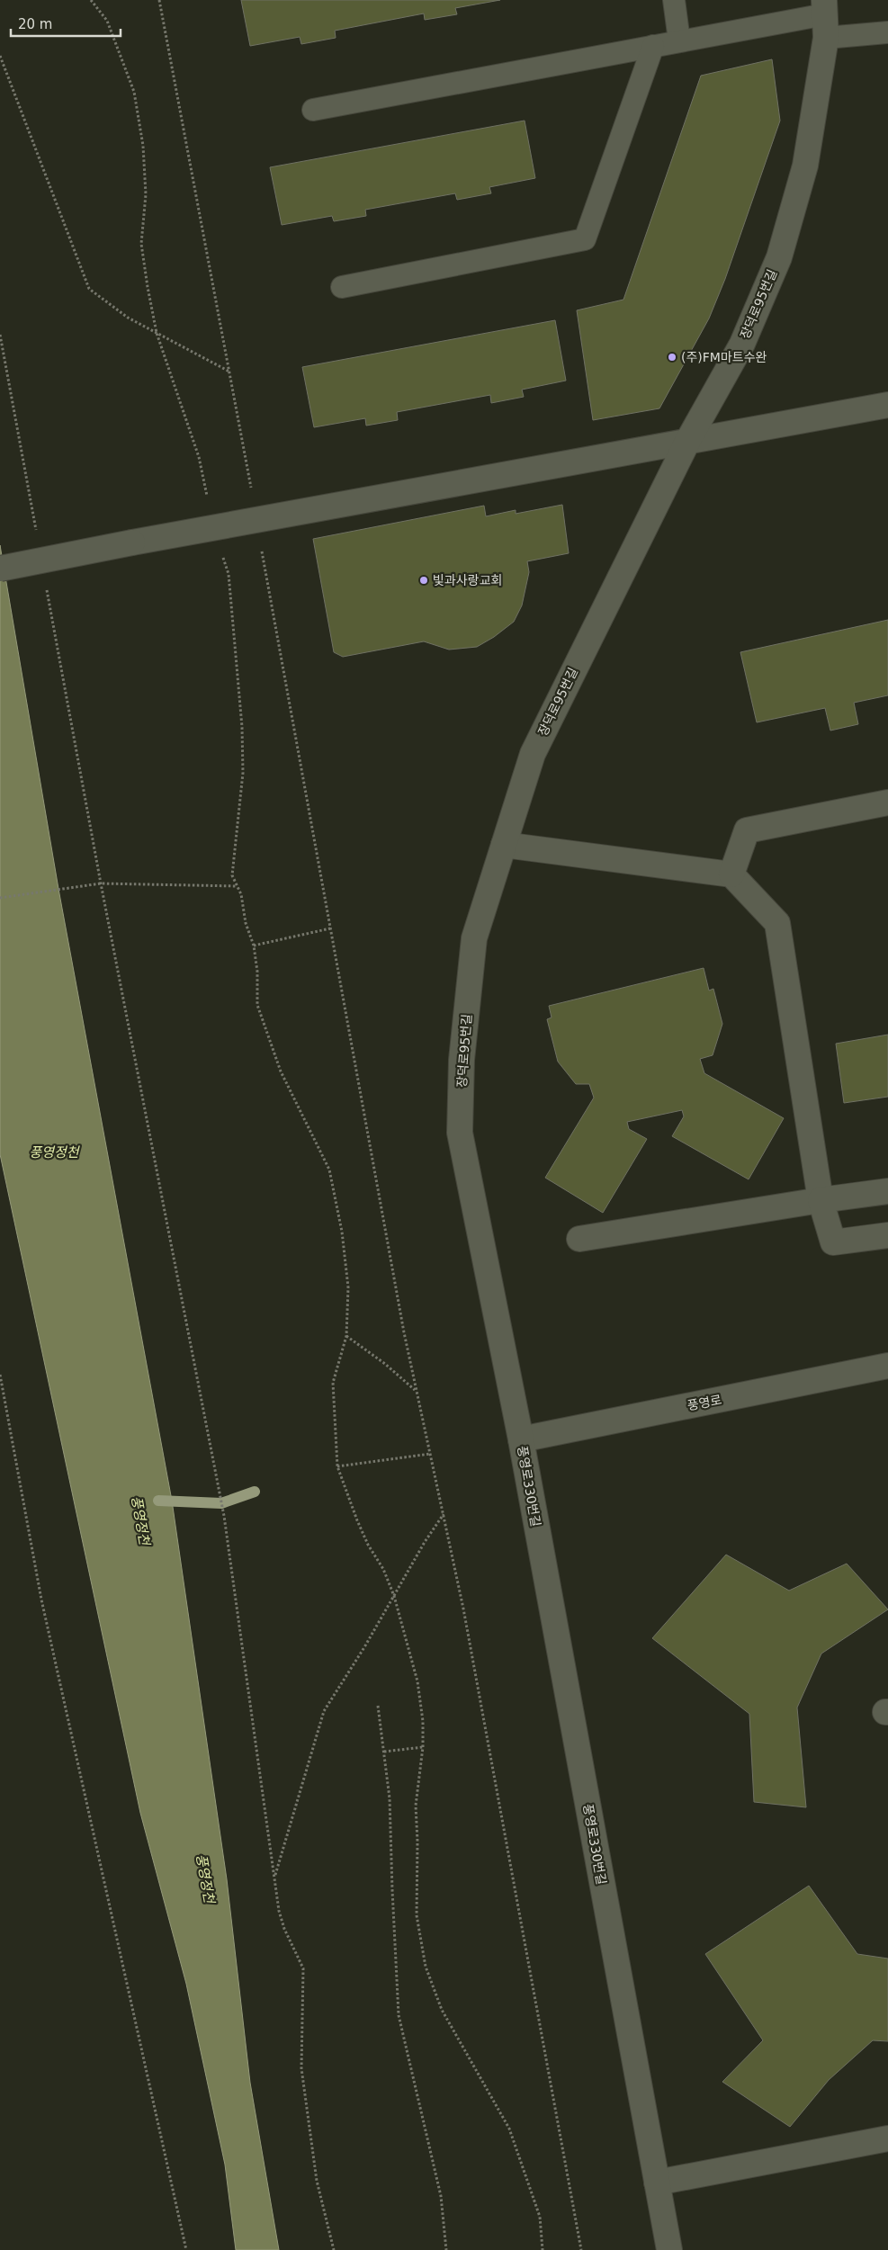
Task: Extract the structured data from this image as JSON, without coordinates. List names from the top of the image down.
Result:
{
  "streets": {
    "street": ["장덕로95번길", "풍영로", "풍영로330번길"]
  },
  "crossings": [
    ["장덕로95번길", "풍영로"],
    ["장덕로95번길", "풍영로330번길"],
    ["풍영로", "풍영로330번길"]
  ],
  "water": ["풍영정천"],
  "places": ["(주)FM마트수완", "빛과사랑교회"],
  "scale_bar": "20 m"
}
